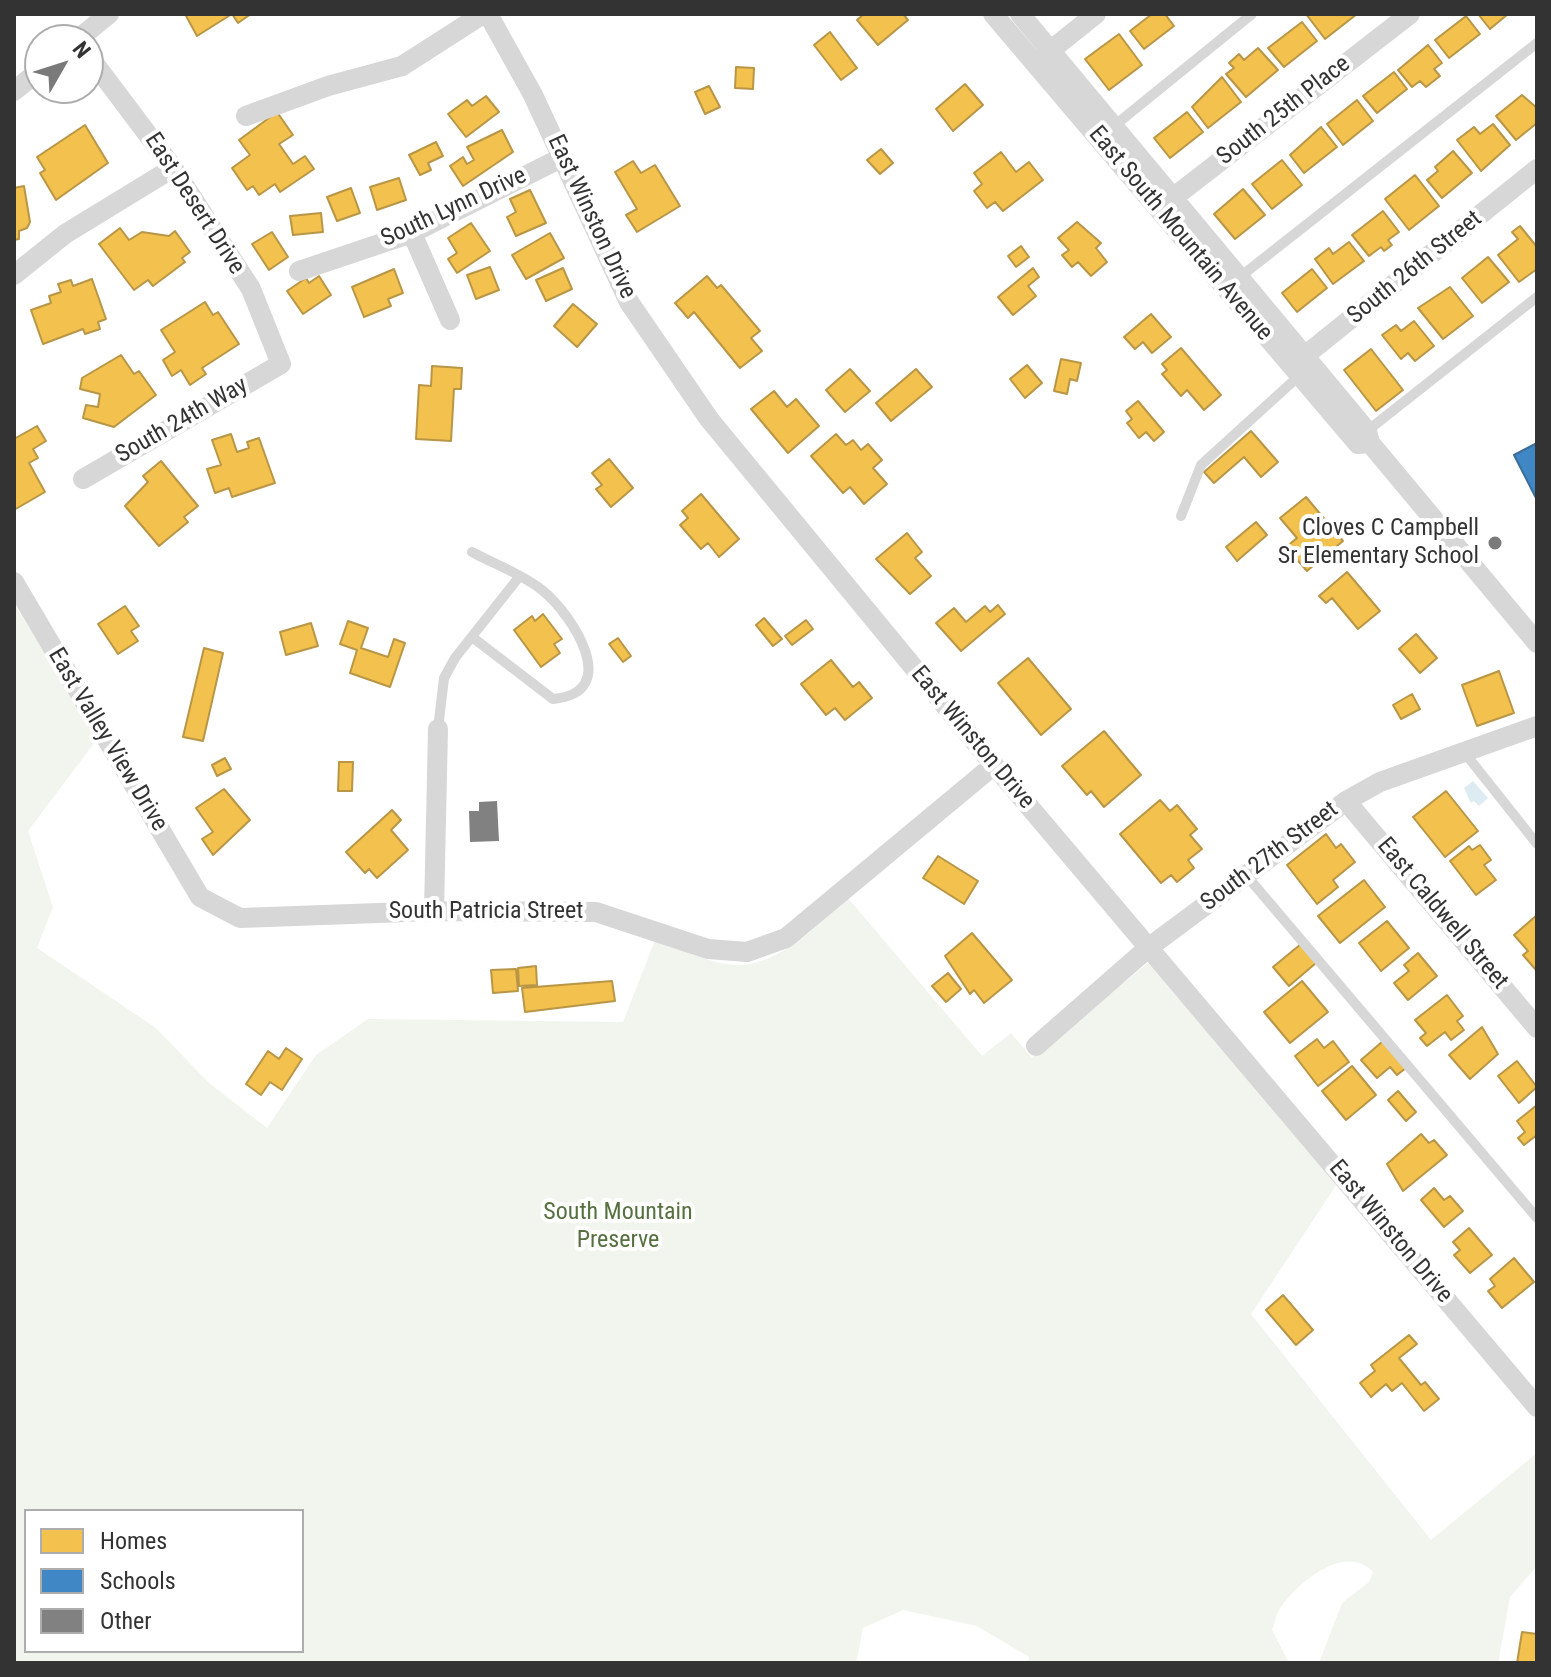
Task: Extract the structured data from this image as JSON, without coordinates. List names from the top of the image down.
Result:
{
  "streets": {
    "street": [
      "South 25th Place",
      "East Desert Drive",
      "South Lynn Drive",
      "East Winston Drive",
      "East South Mountain Avenue",
      "South 26th Street",
      "South 24th Way",
      "East Valley View Drive",
      "South 27th Street",
      "South Patricia Street",
      "East Caldwell Street"
    ]
  },
  "crossings": [
    ["South 25th Place", "East South Mountain Avenue"],
    ["East Desert Drive", "South 24th Way"],
    ["South Lynn Drive", "East Winston Drive"],
    ["East Winston Drive", "South 27th Street"],
    ["East Winston Drive", "South Patricia Street"],
    ["East South Mountain Avenue", "South 26th Street"],
    ["East Valley View Drive", "South Patricia Street"],
    ["South 27th Street", "East Caldwell Street"]
  ],
  "parks": ["South Mountain Preserve"],
  "places": ["Cloves C Campbell Sr Elementary School"],
  "legend": ["Homes", "Schools", "Other"],
  "north": "top right"
}
